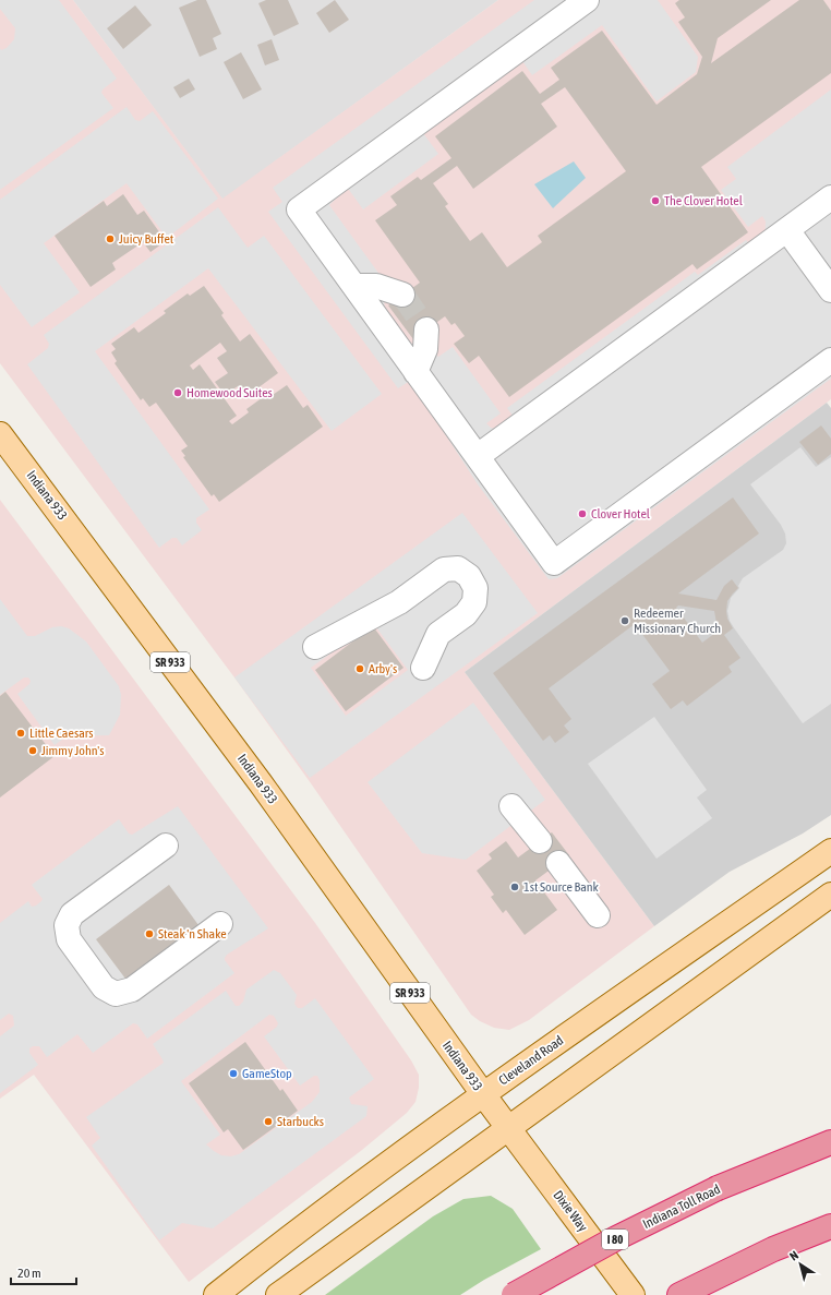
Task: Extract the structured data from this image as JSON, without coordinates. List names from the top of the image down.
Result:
{
  "streets": {
    "highway": ["Indiana Toll Road", "I 80"],
    "main road": [
      "Indiana 933",
      "SR 933",
      "Cleveland Road",
      "Dixie Way"
    ]
  },
  "crossings": [
    ["Indiana 933", "Cleveland Road"],
    ["Indiana 933", "Dixie Way"]
  ],
  "places": [
    "The Clover Hotel",
    "Juicy Buffet",
    "Homewood Suites",
    "Clover Hotel",
    "Redeemer Missionary Church",
    "Arby's",
    "Little Caesars",
    "Jimmy John's",
    "1st Source Bank",
    "Steak 'n Shake",
    "GameStop",
    "Starbucks"
  ],
  "scale_bar": "20 m",
  "north": "top left"
}
